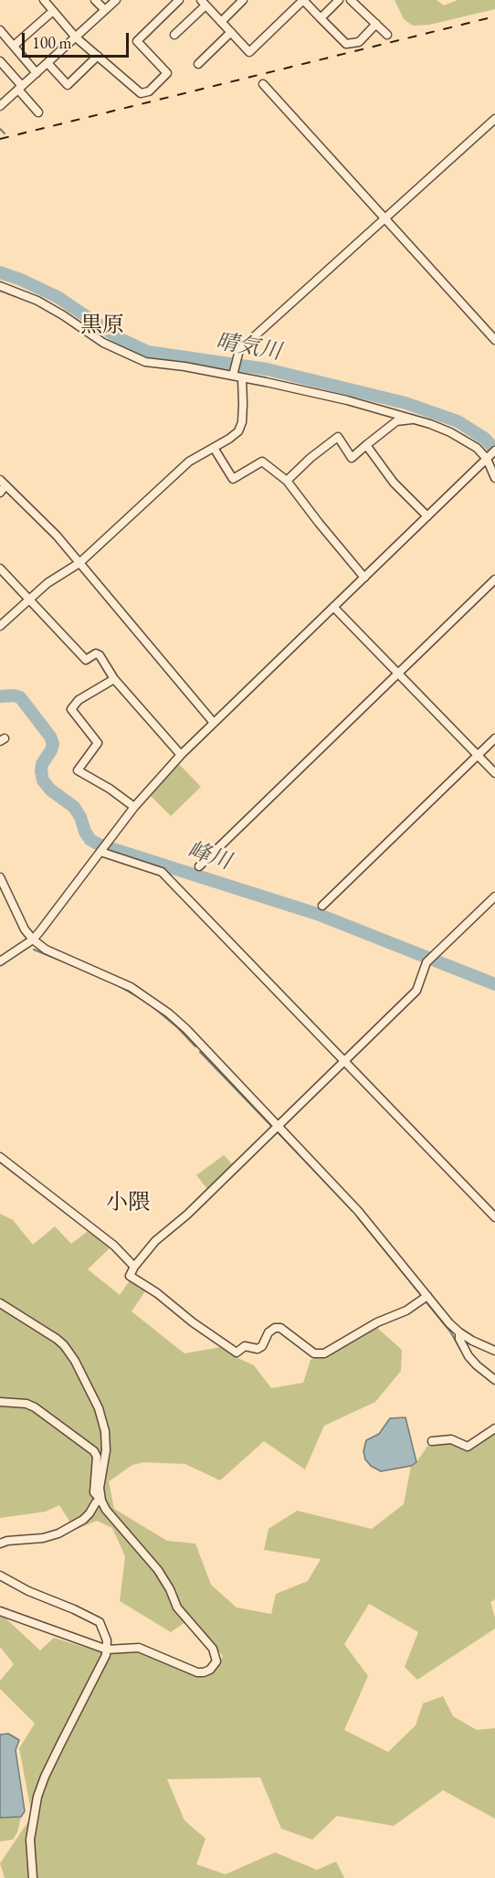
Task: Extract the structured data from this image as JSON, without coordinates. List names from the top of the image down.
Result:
{
  "districts": ["黒原", "小隈"],
  "water": ["晴気川", "峰川"],
  "scale_bar": "100 m"
}
